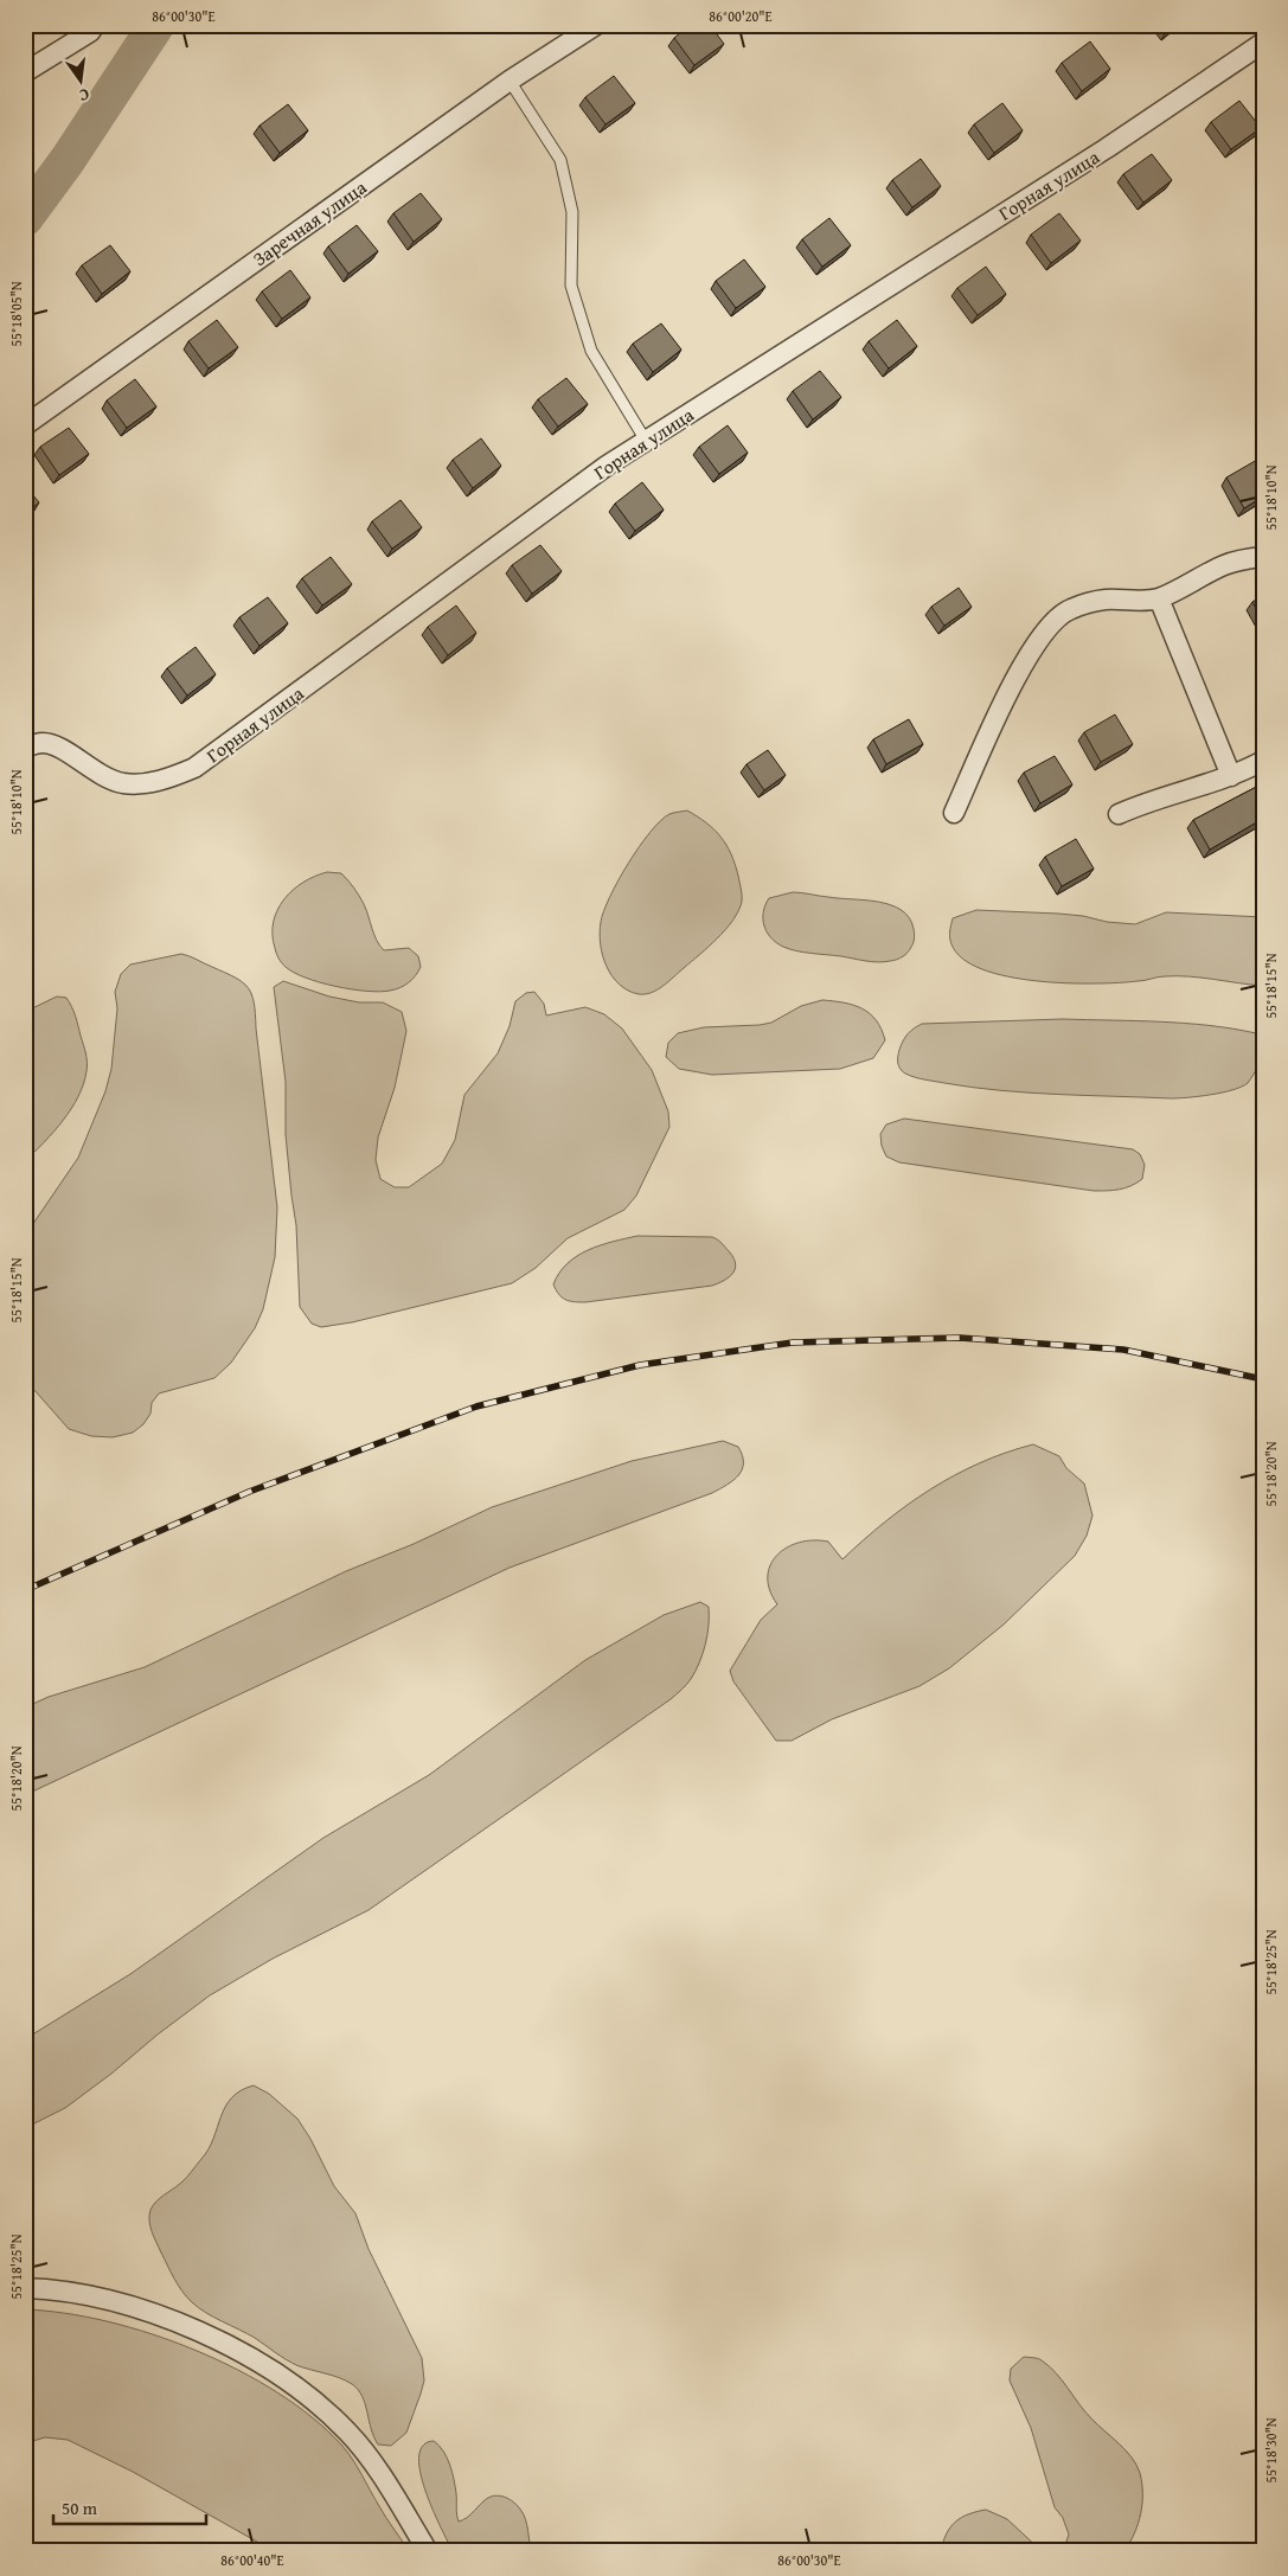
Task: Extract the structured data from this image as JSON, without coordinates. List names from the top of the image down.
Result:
{
  "streets": {
    "street": ["Горная улица", "Заречная улица"]
  },
  "scale_bar": "50 m",
  "north": "bottom",
  "coordinates": [
    "86°00'30\"E",
    "86°00'20\"E",
    "55°18'05\"N",
    "55°18'10\"N",
    "55°18'15\"N",
    "55°18'20\"N",
    "55°18'25\"N",
    "55°18'30\"N",
    "86°00'40\"E"
  ]
}
